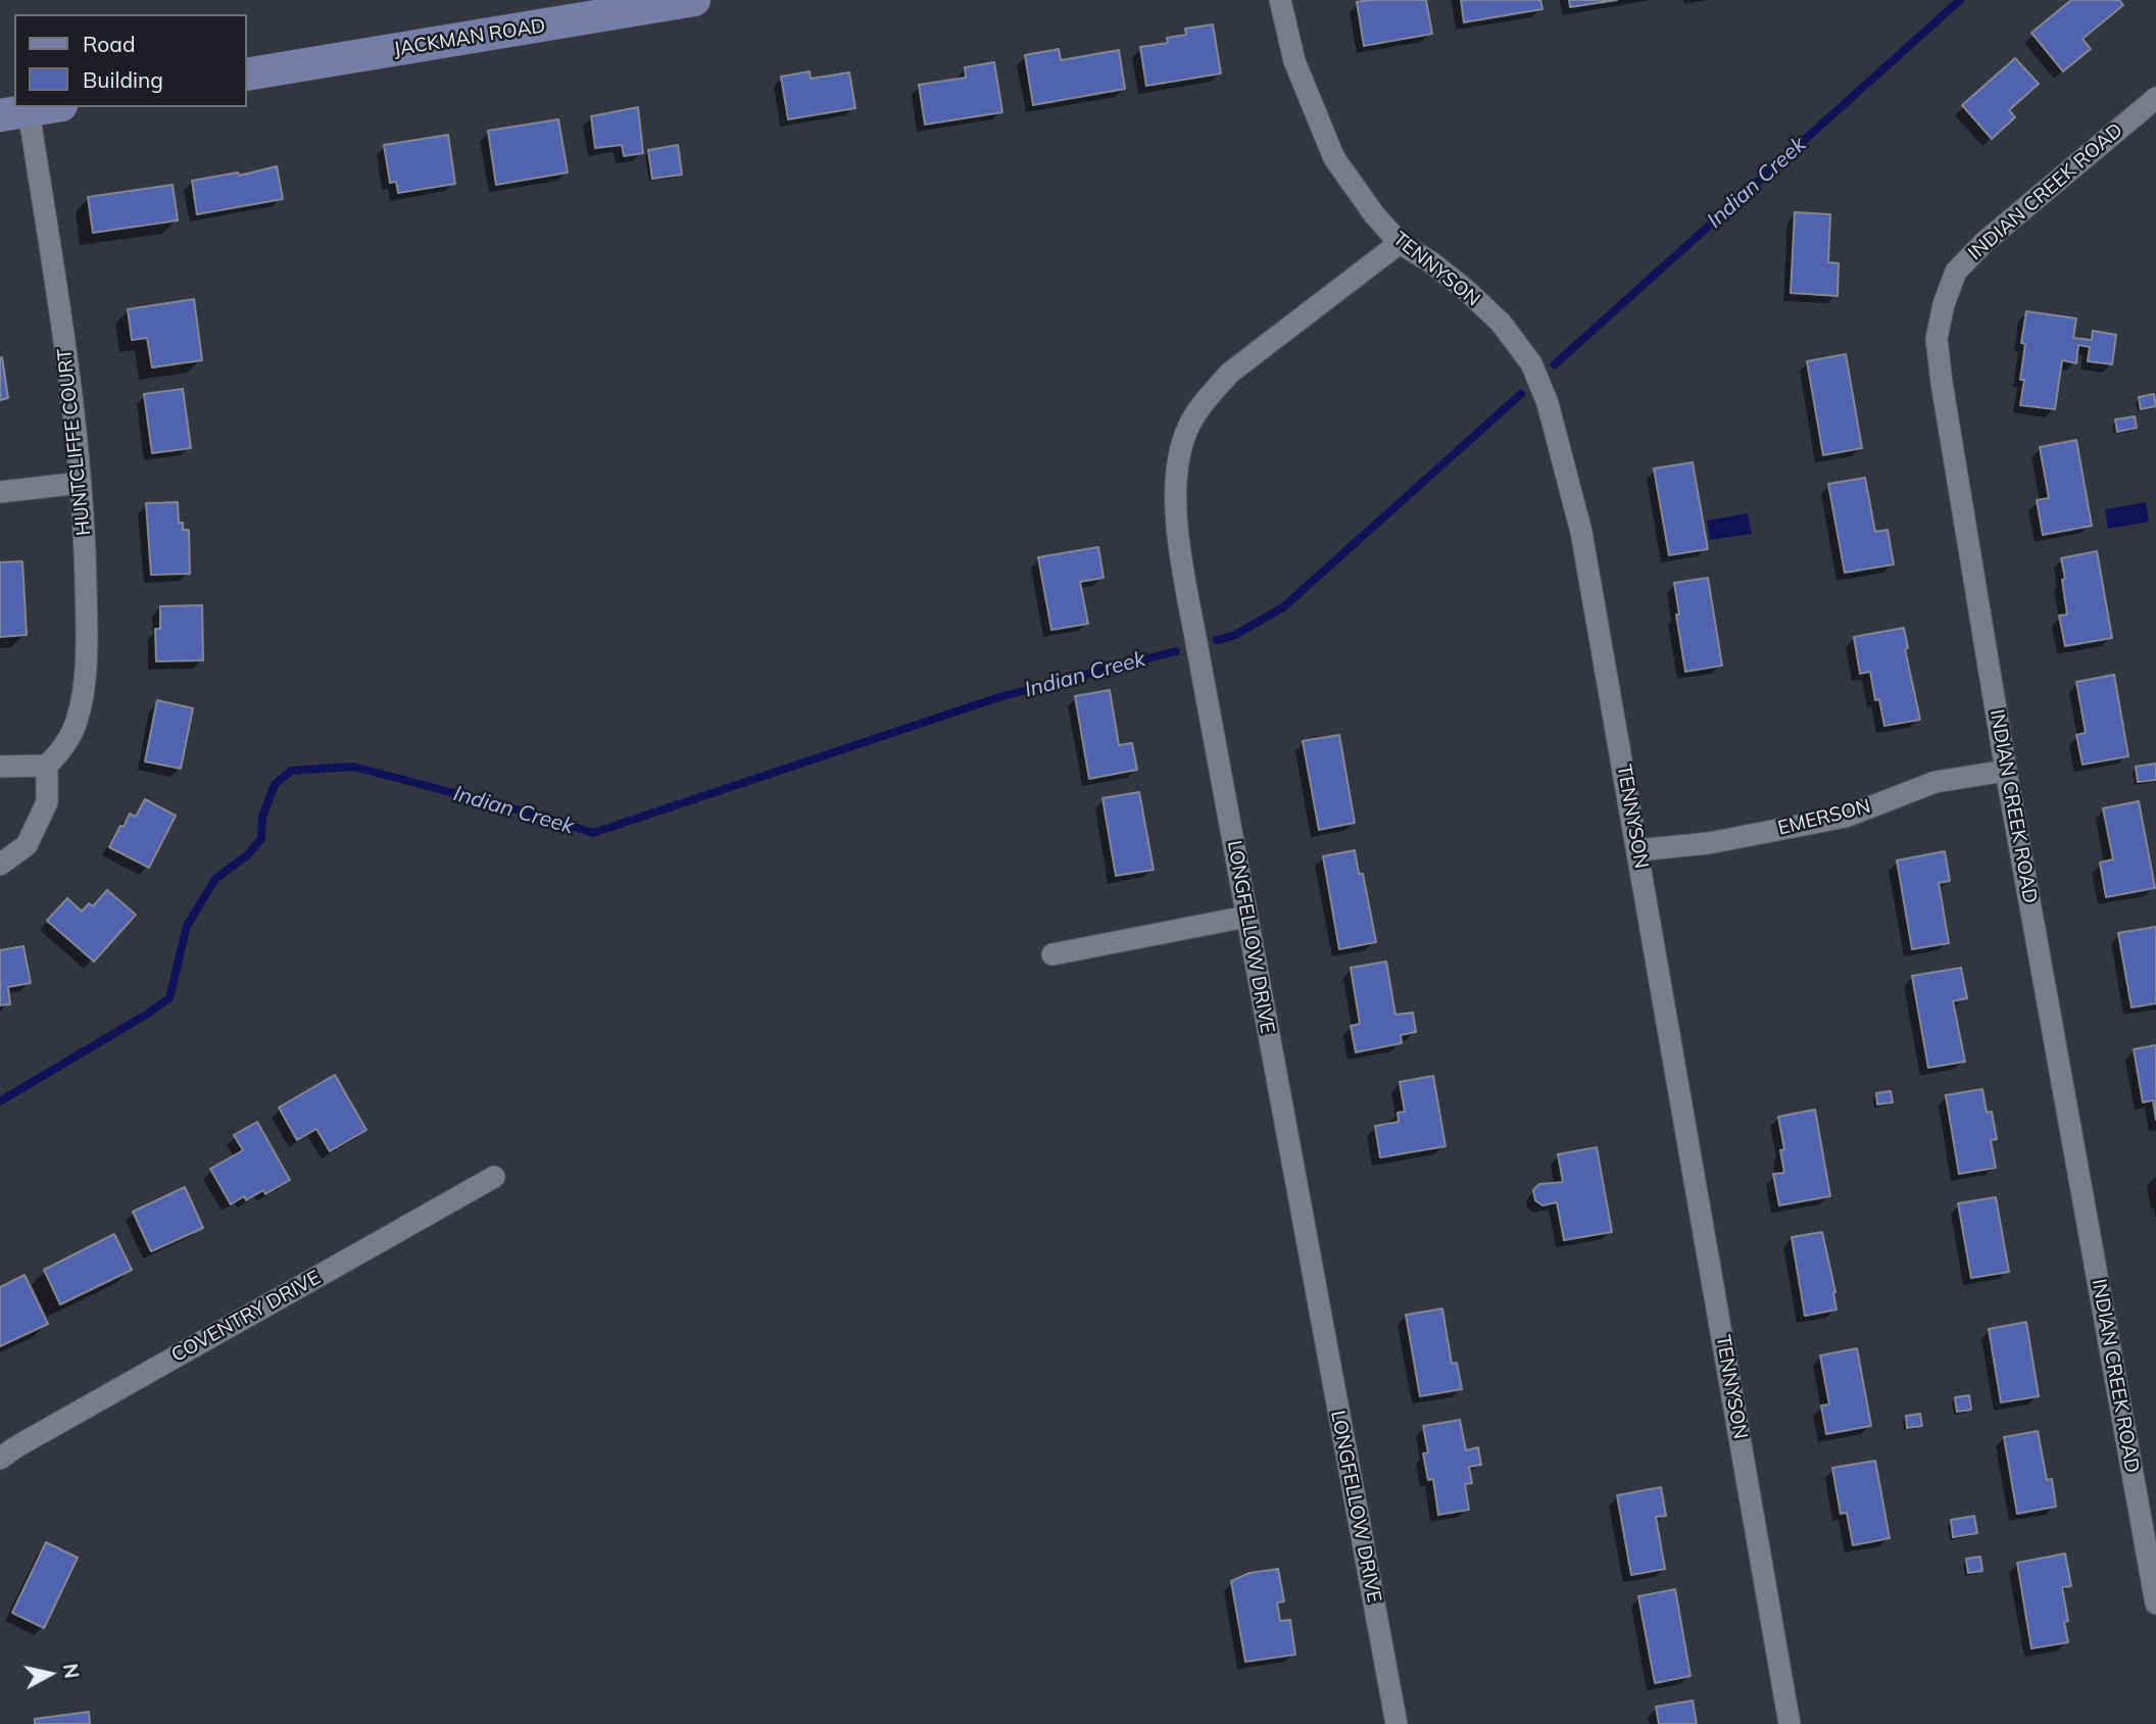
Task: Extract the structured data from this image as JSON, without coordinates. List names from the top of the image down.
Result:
{
  "streets": {
    "street": [
      "JACKMAN ROAD",
      "INDIAN CREEK ROAD",
      "TENNYSON",
      "HUNTCLIFFE COURT",
      "EMERSON",
      "LONGFELLOW DRIVE",
      "COVENTRY DRIVE"
    ]
  },
  "crossings": [
    ["INDIAN CREEK ROAD", "EMERSON"],
    ["TENNYSON", "EMERSON"],
    ["TENNYSON", "LONGFELLOW DRIVE"]
  ],
  "water": ["Indian Creek"],
  "legend": ["Road", "Building"],
  "north": "right"
}
